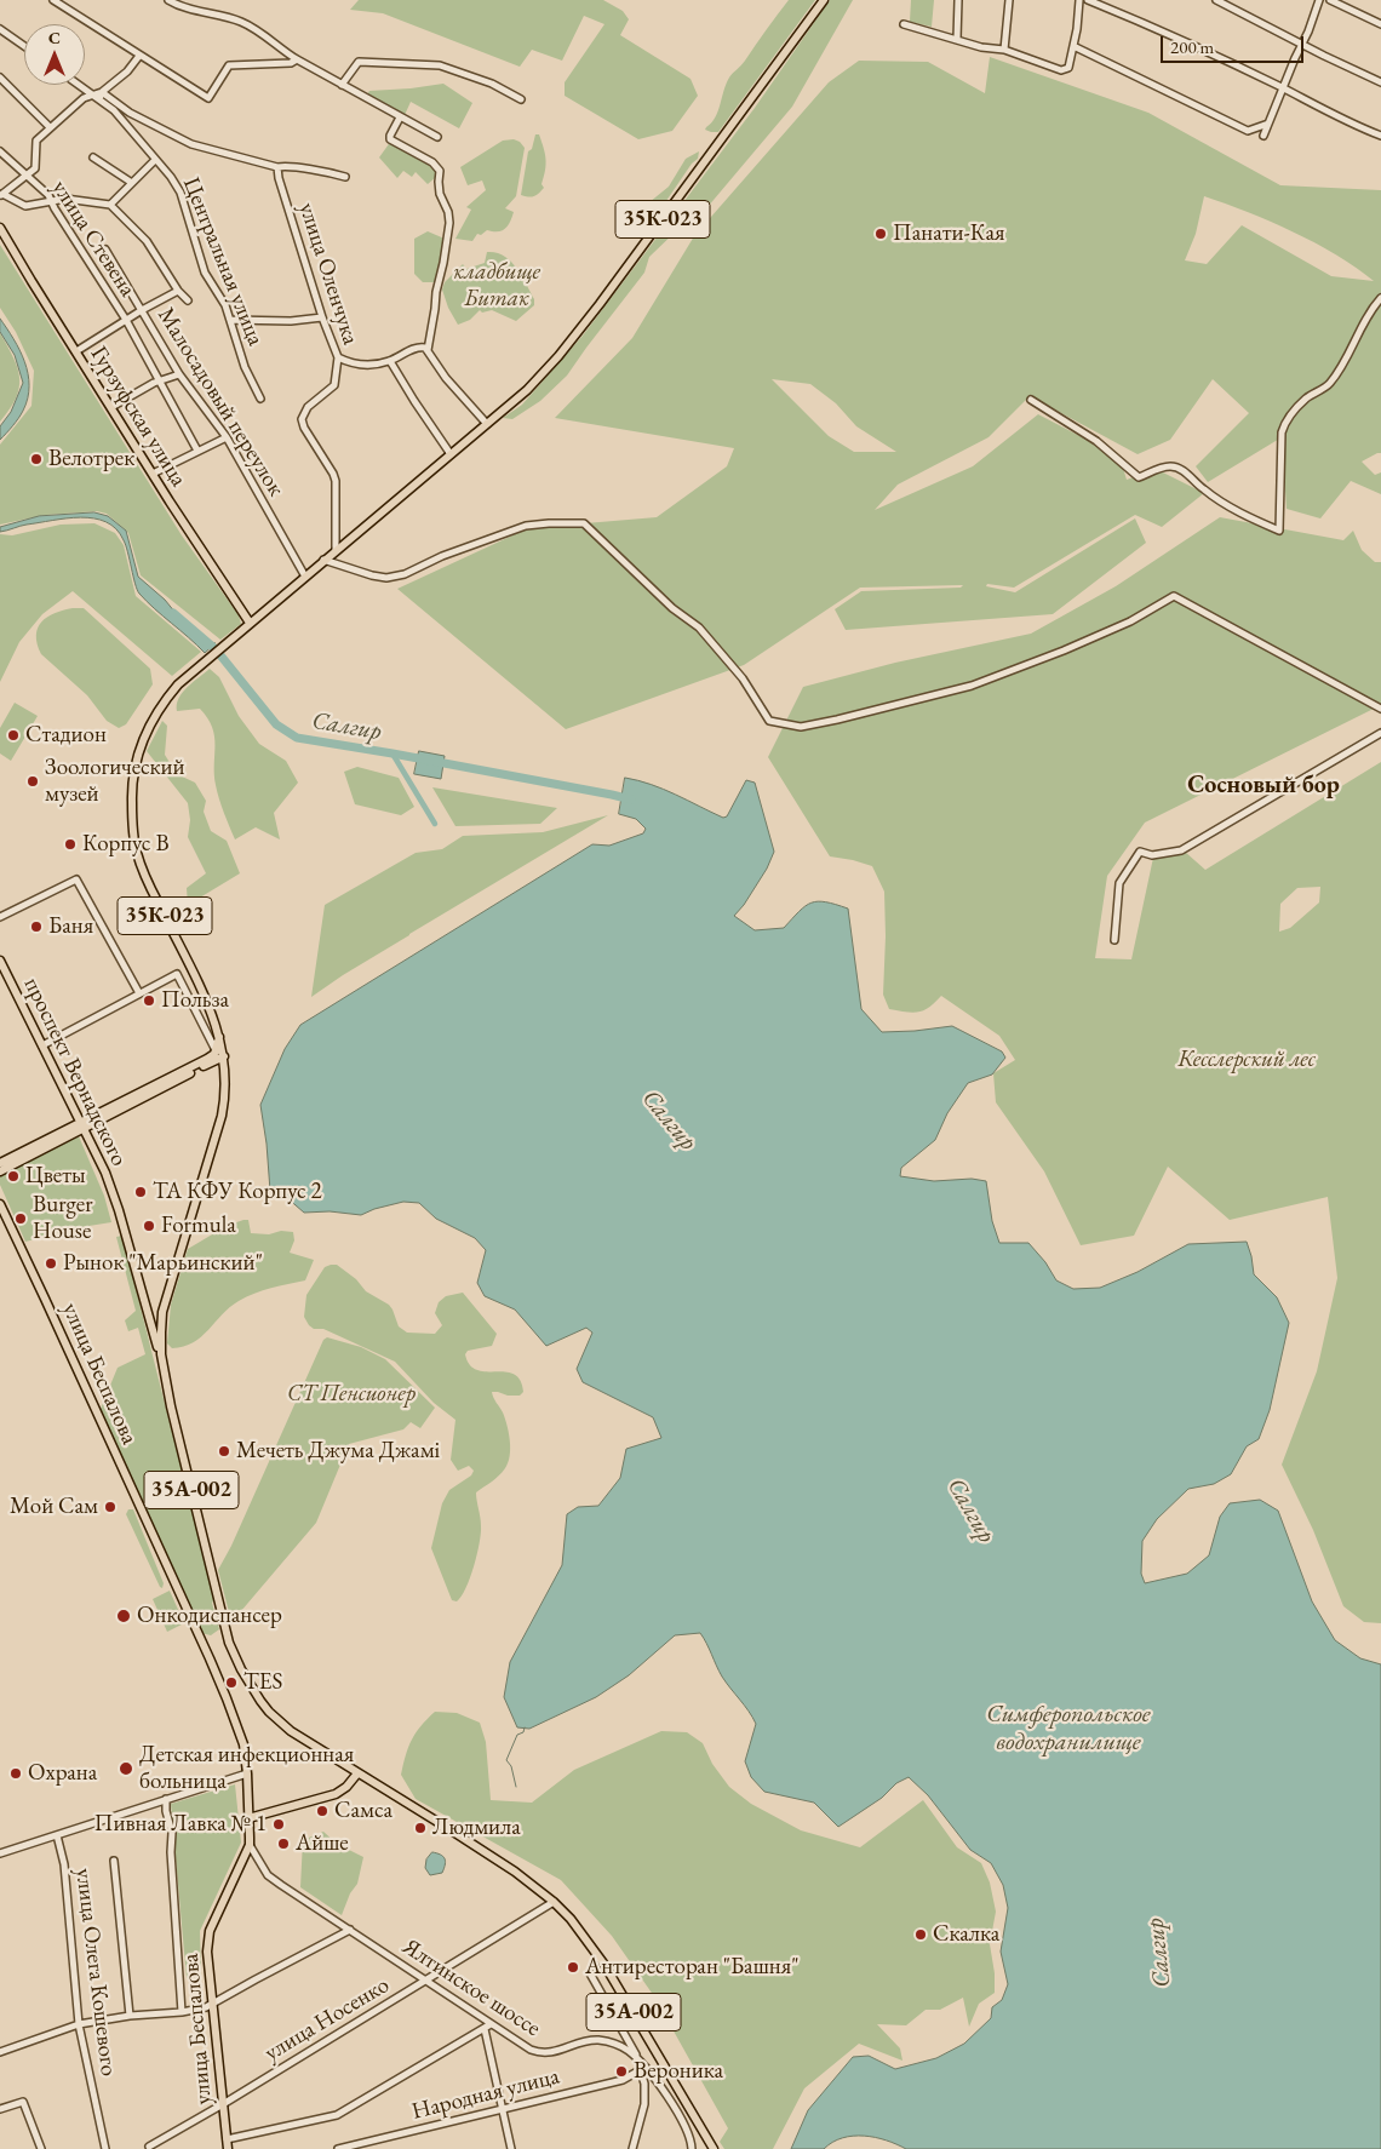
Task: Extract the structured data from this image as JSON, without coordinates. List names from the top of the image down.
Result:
{
  "streets": {
    "main road": [
      "35К-023",
      "Гурзуфская улица",
      "проспект Вернадского",
      "улица Беспалова",
      "35А-002"
    ],
    "street": [
      "улица Стевена",
      "Центральная улица",
      "улица Оленчука",
      "Малосадовый переулок",
      "улица Олега Кошевого",
      "Ялтинское шоссе",
      "улица Носенко",
      "Народная улица"
    ]
  },
  "crossings": [
    ["35К-023", "улица Оленчука"],
    ["35К-023", "Малосадовый переулок"],
    ["35К-023", "Гурзуфская улица"],
    ["35К-023", "проспект Вернадского"],
    ["35К-023", "35А-002"],
    ["проспект Вернадского", "35А-002"],
    ["улица Беспалова", "Ялтинское шоссе"],
    ["улица Беспалова", "улица Носенко"],
    ["35А-002", "улица Носенко"],
    ["Ялтинское шоссе", "улица Носенко"]
  ],
  "districts": ["Сосновый бор"],
  "water": ["Салгир", "Симферопольское водохранилище"],
  "parks": ["кладбище Битак", "Кесслерский лес", "СТ Пенсионер"],
  "places": [
    "Панати-Кая",
    "Велотрек",
    "Стадион",
    "Зоологический музей",
    "Корпус В",
    "Баня",
    "Польза",
    "Цветы",
    "ТА КФУ Корпус 2",
    "Burger House",
    "Formula",
    "Рынок \"Марьинский\"",
    "Мечеть Джума Джамі",
    "Мой Сам",
    "Онкодиспансер",
    "TES",
    "Детская инфекционная больница",
    "Охрана",
    "Самса",
    "Пивная Лавка № 1",
    "Людмила",
    "Айше",
    "Скалка",
    "Антиресторан \"Башня\"",
    "Вероника"
  ],
  "scale_bar": "200 m",
  "north": "top"
}
